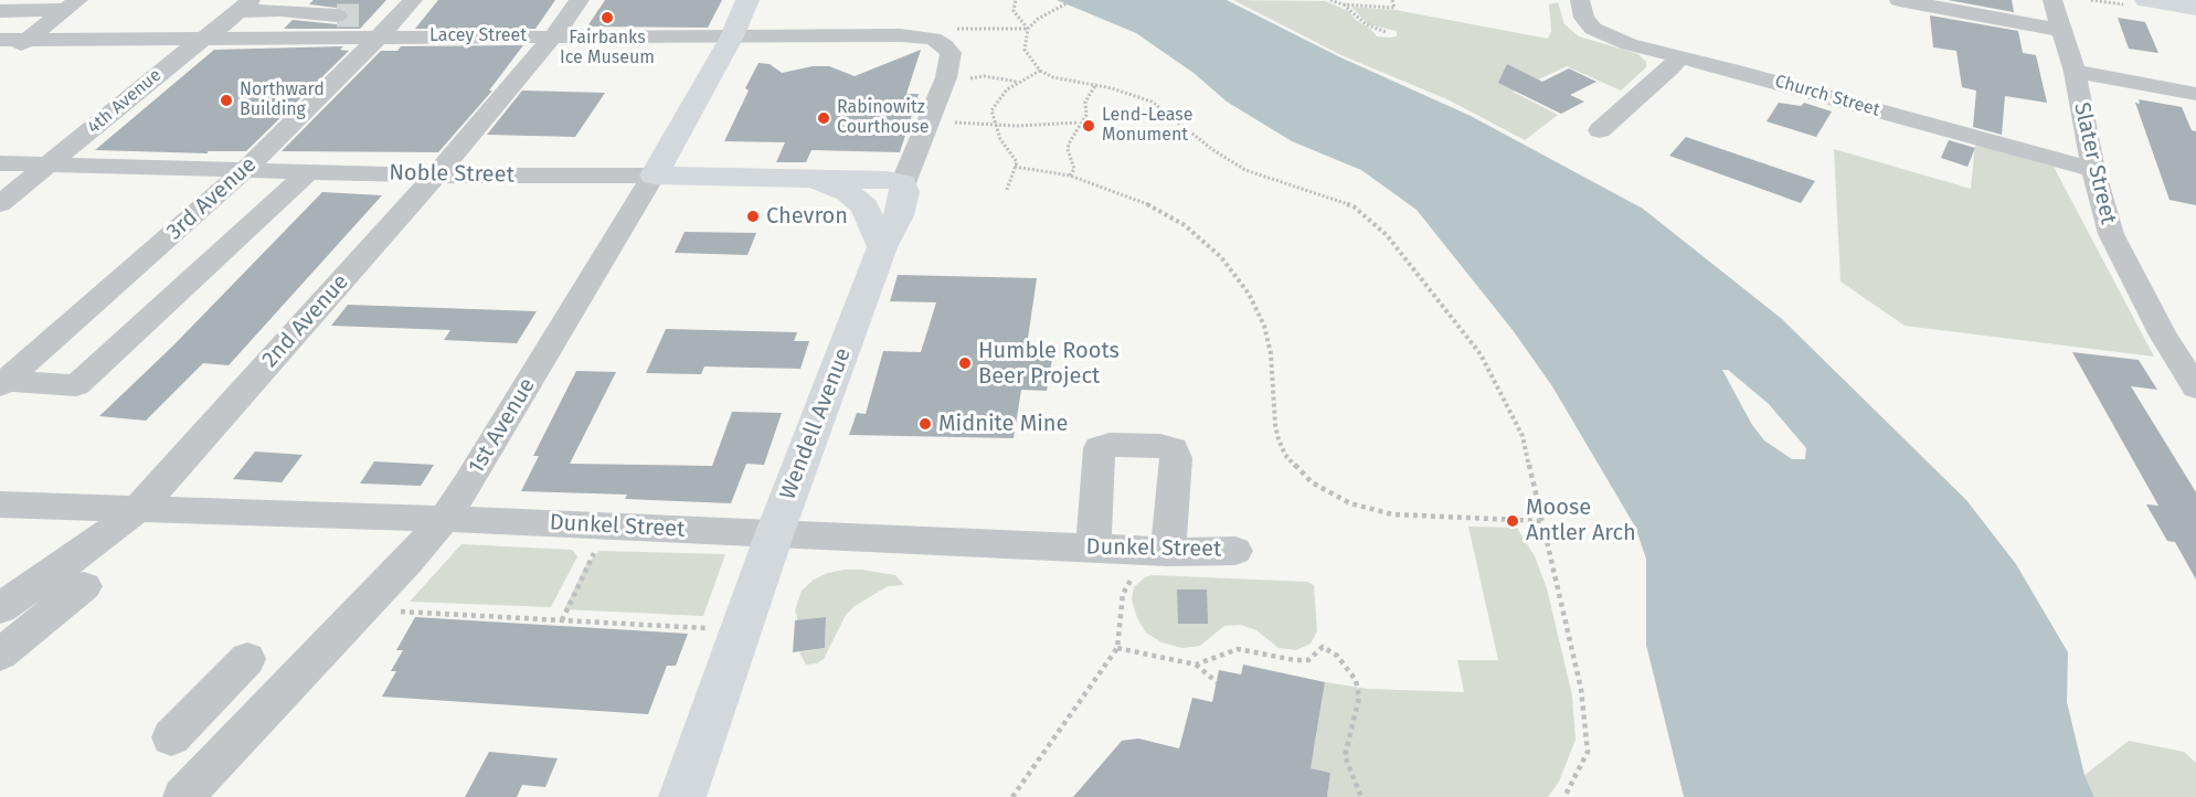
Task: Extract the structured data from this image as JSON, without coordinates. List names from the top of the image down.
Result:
{
  "streets": {
    "main road": ["Noble Street", "Wendell Avenue", "1st Avenue"],
    "street": [
      "Lacey Street",
      "Church Street",
      "4th Avenue",
      "Slater Street",
      "3rd Avenue",
      "2nd Avenue",
      "Dunkel Street"
    ]
  },
  "crossings": [
    ["Lacey Street", "4th Avenue"],
    ["Lacey Street", "3rd Avenue"],
    ["Lacey Street", "2nd Avenue"],
    ["Lacey Street", "Wendell Avenue"],
    ["Lacey Street", "1st Avenue"],
    ["Church Street", "Slater Street"],
    ["4th Avenue", "Noble Street"],
    ["Noble Street", "3rd Avenue"],
    ["Noble Street", "2nd Avenue"],
    ["Noble Street", "Wendell Avenue"],
    ["Noble Street", "1st Avenue"],
    ["2nd Avenue", "Dunkel Street"],
    ["Wendell Avenue", "Dunkel Street"],
    ["1st Avenue", "Dunkel Street"]
  ],
  "places": [
    "Fairbanks Ice Museum",
    "Northward Building",
    "Rabinowitz Courthouse",
    "Lend-Lease Monument",
    "Chevron",
    "Humble Roots Beer Project",
    "Midnite Mine",
    "Moose Antler Arch"
  ]
}
